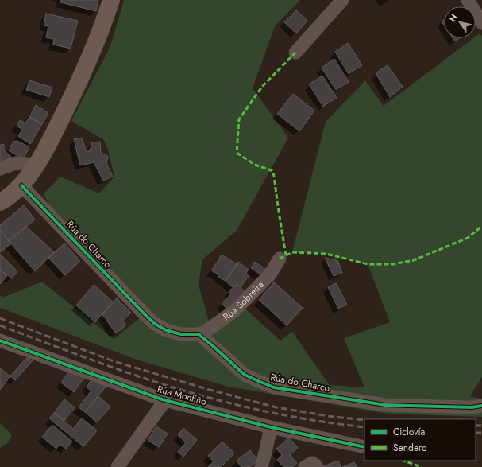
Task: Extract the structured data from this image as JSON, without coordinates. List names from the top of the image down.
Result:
{
  "streets": {
    "street": ["Rúa do Charco", "Rúa Sobreira", "Rúa Montiño"]
  },
  "crossings": [
    ["Rúa do Charco", "Rúa Sobreira"]
  ],
  "legend": ["Ciclovía", "Sendero"],
  "north": "top left"
}
